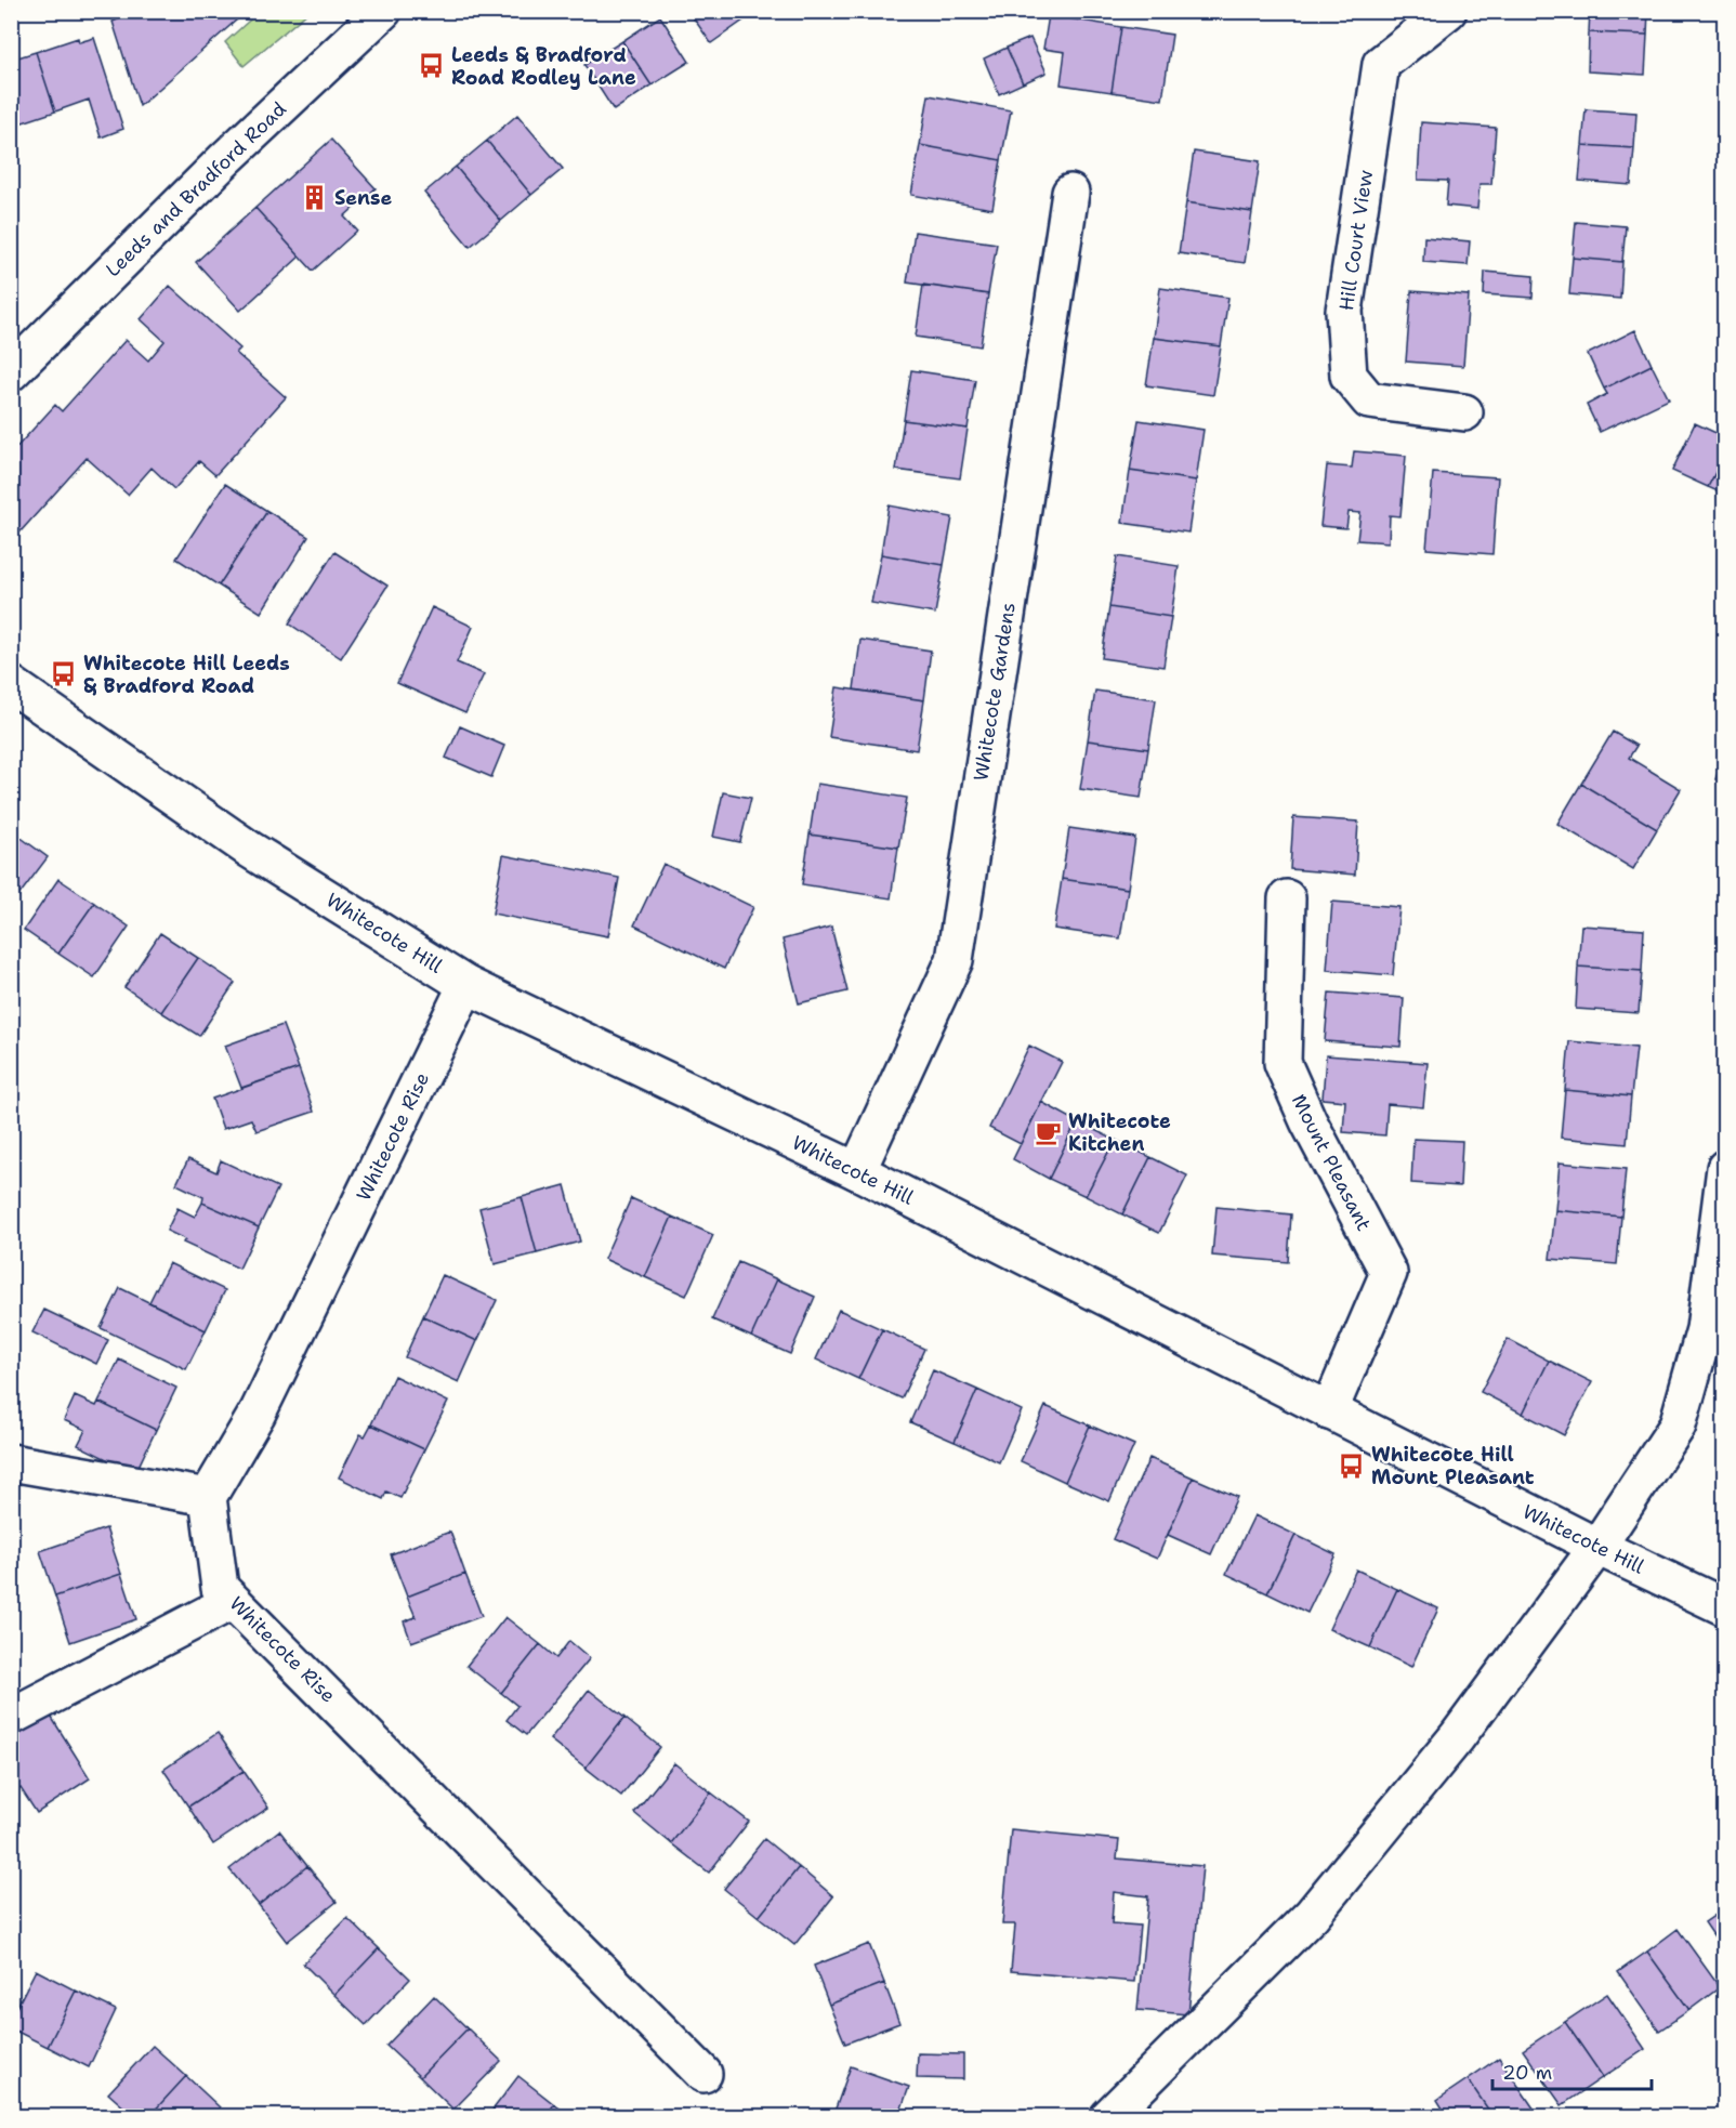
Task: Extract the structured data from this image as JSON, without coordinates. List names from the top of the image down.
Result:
{
  "streets": {
    "street": [
      "Leeds and Bradford Road",
      "Hill Court View",
      "Whitecote Gardens",
      "Whitecote Hill",
      "Whitecote Rise",
      "Mount Pleasant"
    ]
  },
  "crossings": [
    ["Whitecote Gardens", "Whitecote Hill"],
    ["Whitecote Hill", "Whitecote Rise"],
    ["Whitecote Hill", "Mount Pleasant"]
  ],
  "places": {
    "bus stop": ["Leeds & Bradford Road Rodley Lane", "Whitecote Hill Leeds & Bradford Road", "Whitecote Hill Mount Pleasant"],
    "building": ["Sense"],
    "cafe": ["Whitecote Kitchen"]
  },
  "scale_bar": "20 m"
}
